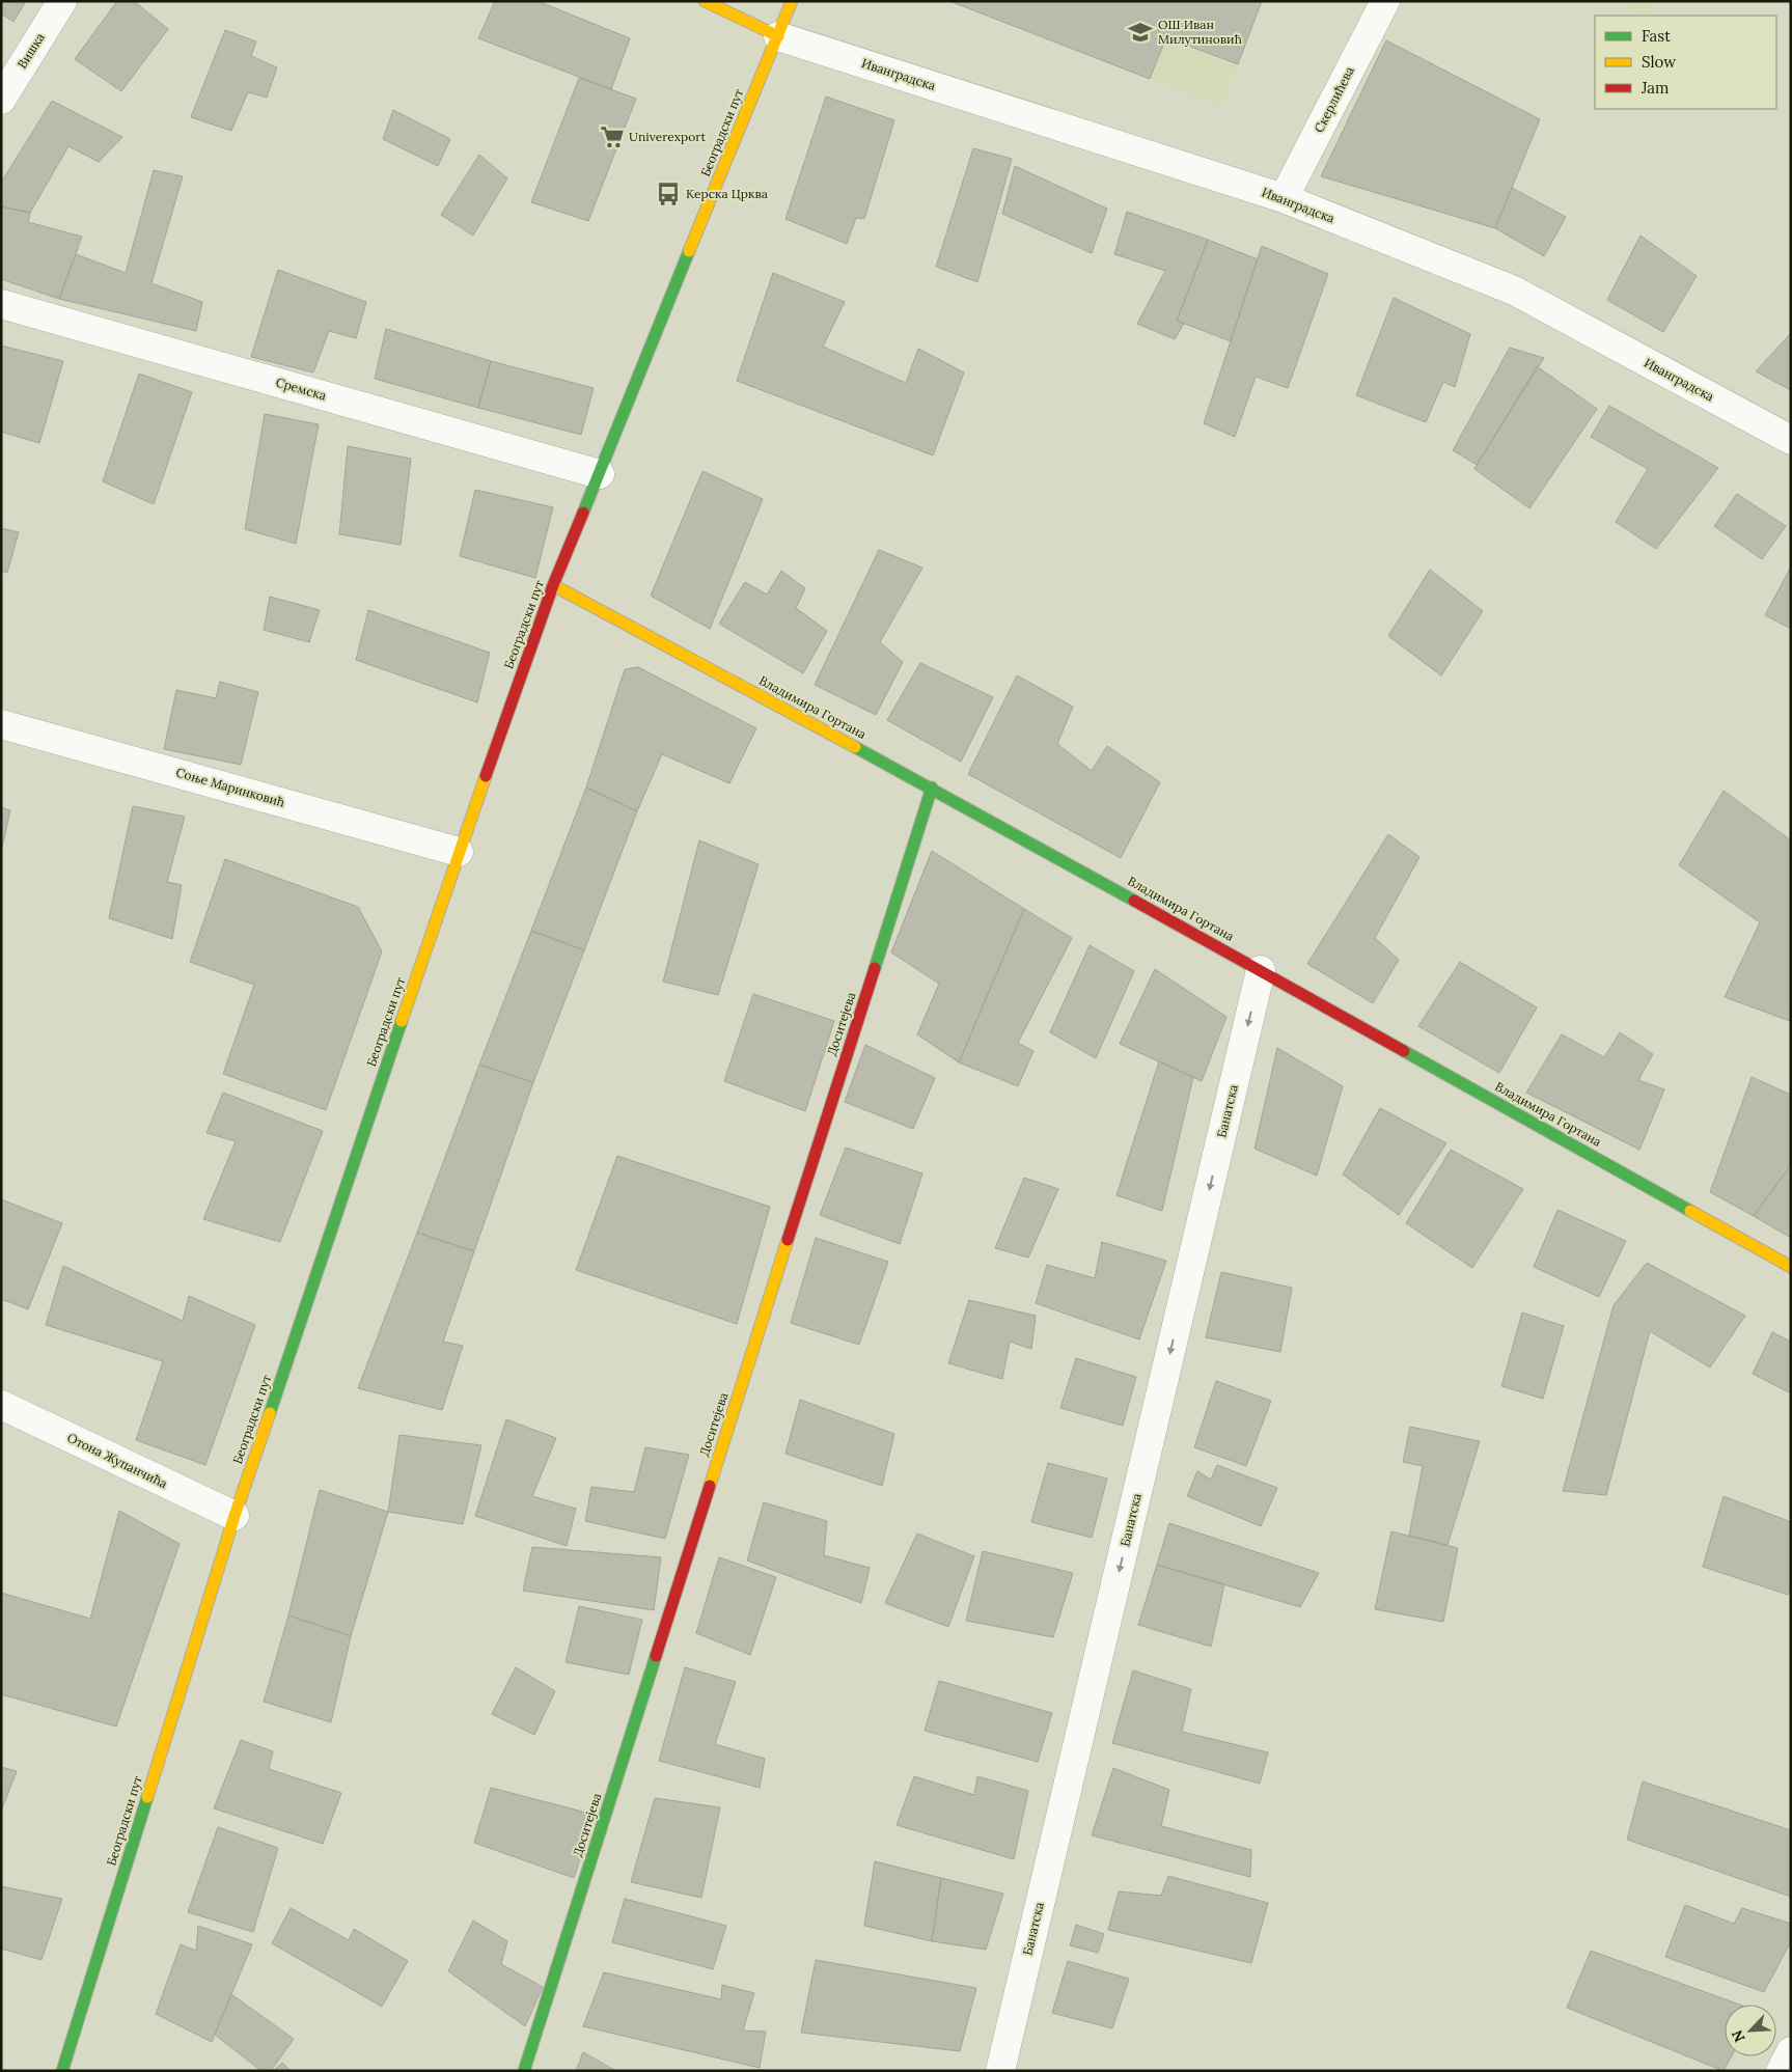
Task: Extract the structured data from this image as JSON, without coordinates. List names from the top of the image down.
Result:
{
  "streets": {
    "street": [
      "Вишка",
      "Иванградска",
      "Скерлићева",
      "Београдски пут",
      "Сремска",
      "Владимира Гортана",
      "Соње Маринковић",
      "Доситејева",
      "Банатска",
      "Отона Жупанчића"
    ]
  },
  "crossings": [
    ["Иванградска", "Скерлићева"],
    ["Иванградска", "Београдски пут"],
    ["Београдски пут", "Сремска"],
    ["Београдски пут", "Владимира Гортана"],
    ["Београдски пут", "Соње Маринковић"],
    ["Београдски пут", "Отона Жупанчића"],
    ["Владимира Гортана", "Доситејева"],
    ["Владимира Гортана", "Банатска"]
  ],
  "one_way": ["Банатска"],
  "places": {
    "school or university": ["ОШ Иван Милутиновић"],
    "supermarket": ["Univerexport"],
    "bus stop": ["Керска Црква"]
  },
  "legend": ["Fast", "Slow", "Jam"],
  "north": "bottom left"
}
